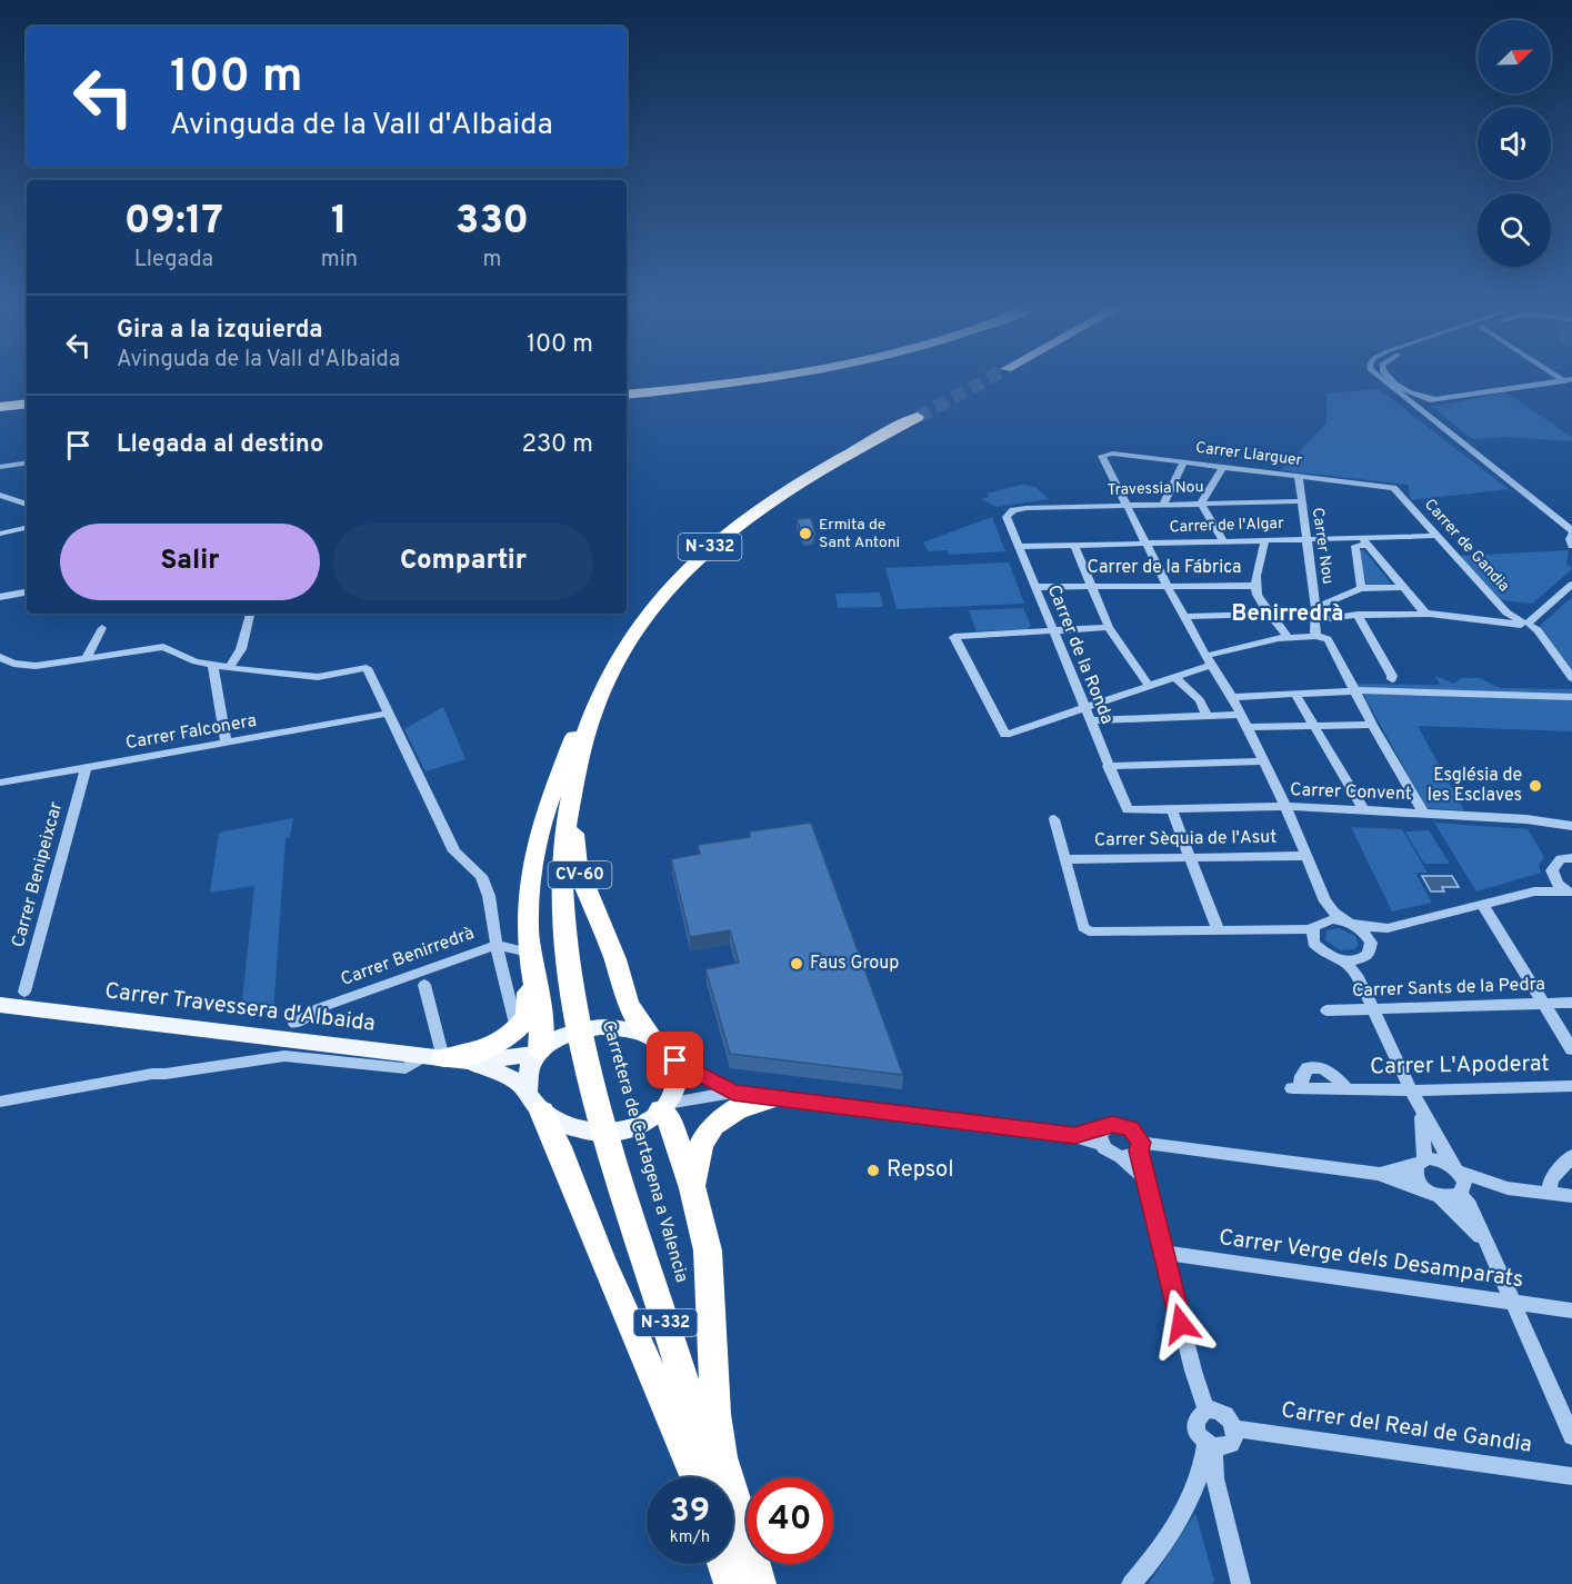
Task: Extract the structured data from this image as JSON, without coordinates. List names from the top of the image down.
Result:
{
  "streets": {
    "highway": ["N-332", "CV-60", "Carretera de Cartagena a Valencia"],
    "main road": ["Carrer Travessera d'Albaida"],
    "street": [
      "Carrer Llarguer",
      "Travessia Nou",
      "Carrer de l'Algar",
      "Carrer Nou",
      "Carrer de Gandia",
      "Carrer de la Fábrica",
      "Carrer de la Ronda",
      "Carrer Falconera",
      "Carrer Convent",
      "Carrer Sèquia de l'Asut",
      "Carrer Benipeixcar",
      "Carrer Benirredrà",
      "Carrer Sants de la Pedra",
      "Carrer L'Apoderat",
      "Carrer Verge dels Desamparats",
      "Carrer del Real de Gandia"
    ]
  },
  "crossings": [
    ["Carrer Llarguer", "Travessia Nou"],
    ["Carrer Llarguer", "Carrer Nou"],
    ["Carrer Llarguer", "Carrer de Gandia"],
    ["Travessia Nou", "Carrer Nou"],
    ["Travessia Nou", "Carrer de la Ronda"],
    ["Carrer de l'Algar", "Carrer Nou"],
    ["Carrer de l'Algar", "Carrer de Gandia"],
    ["Carrer de l'Algar", "Carrer de la Ronda"],
    ["Carrer de la Fábrica", "Carrer de la Ronda"],
    ["Carrer de la Ronda", "Carrer Convent"],
    ["Carrer Falconera", "Carrer Benipeixcar"],
    ["CV-60", "Carrer Travessera d'Albaida"],
    ["CV-60", "Carretera de Cartagena a Valencia"],
    ["Carrer Sants de la Pedra", "Carrer L'Apoderat"]
  ],
  "districts": ["Benirredrà"],
  "places": [
    "Ermita de Sant Antoni",
    "Església de les Esclaves",
    "Faus Group",
    "Repsol"
  ],
  "north": "top right",
  "page": {
    "turn": ["100 m", "Avinguda de la Vall d'Albaida"],
    "eta": [
      "09:17",
      "Llegada",
      "1",
      "min",
      "330",
      "m"
    ],
    "list": [
      {
        "name": "Gira a la izquierda",
        "note": "Avinguda de la Vall d'Albaida",
        "value": "100 m"
      },
      {
        "name": "Llegada al destino",
        "value": "230 m"
      }
    ],
    "buttons": ["Salir", "Compartir"],
    "speed": "39 km/h",
    "limit": "40"
  }
}
